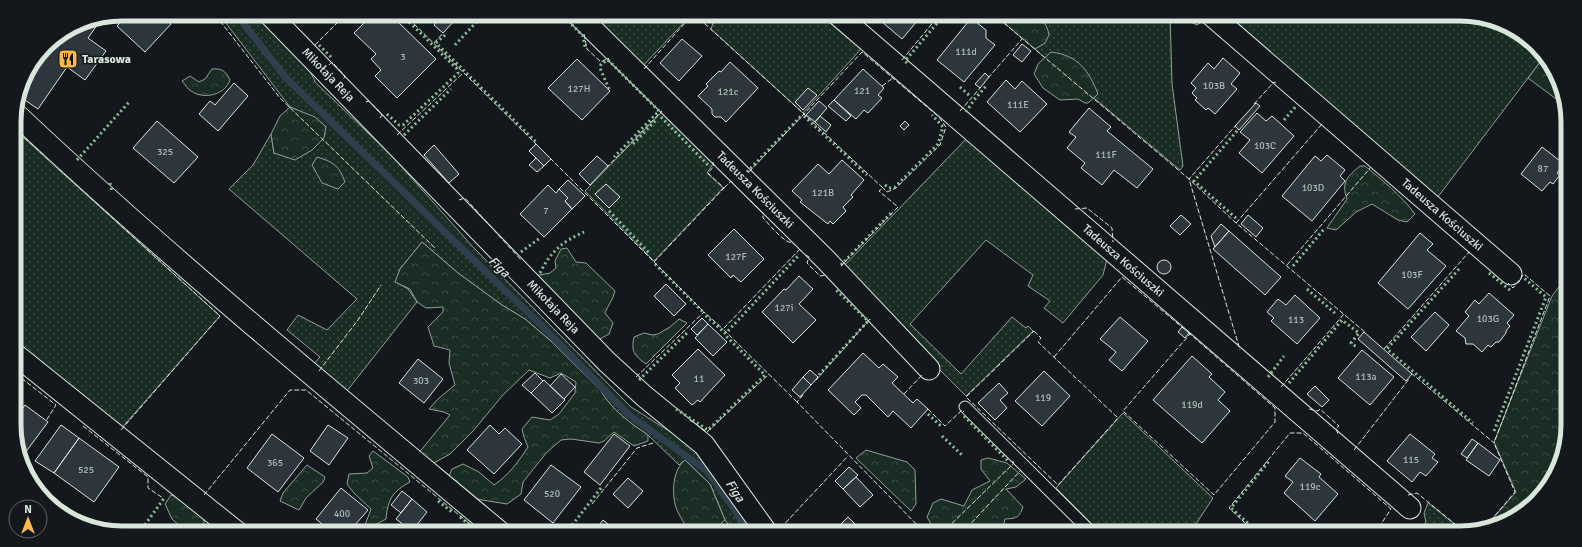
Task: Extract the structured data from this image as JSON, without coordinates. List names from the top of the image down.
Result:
{
  "streets": {
    "street": ["Mikołaja Reja", "Tadeusza Kościuszki"]
  },
  "water": ["Figa"],
  "places": {
    "restaurant": ["Tarasowa"]
  },
  "house_numbers": [
    "111d",
    "3",
    "103B",
    "127H",
    "121",
    "121c",
    "111E",
    "103C",
    "325",
    "111F",
    "87",
    "103D",
    "121B",
    "7",
    "127F",
    "103F",
    "127i",
    "103G",
    "113",
    "113a",
    "11",
    "303",
    "119",
    "119d",
    "115",
    "365",
    "525",
    "119c",
    "520",
    "400"
  ],
  "north": "top"
}
